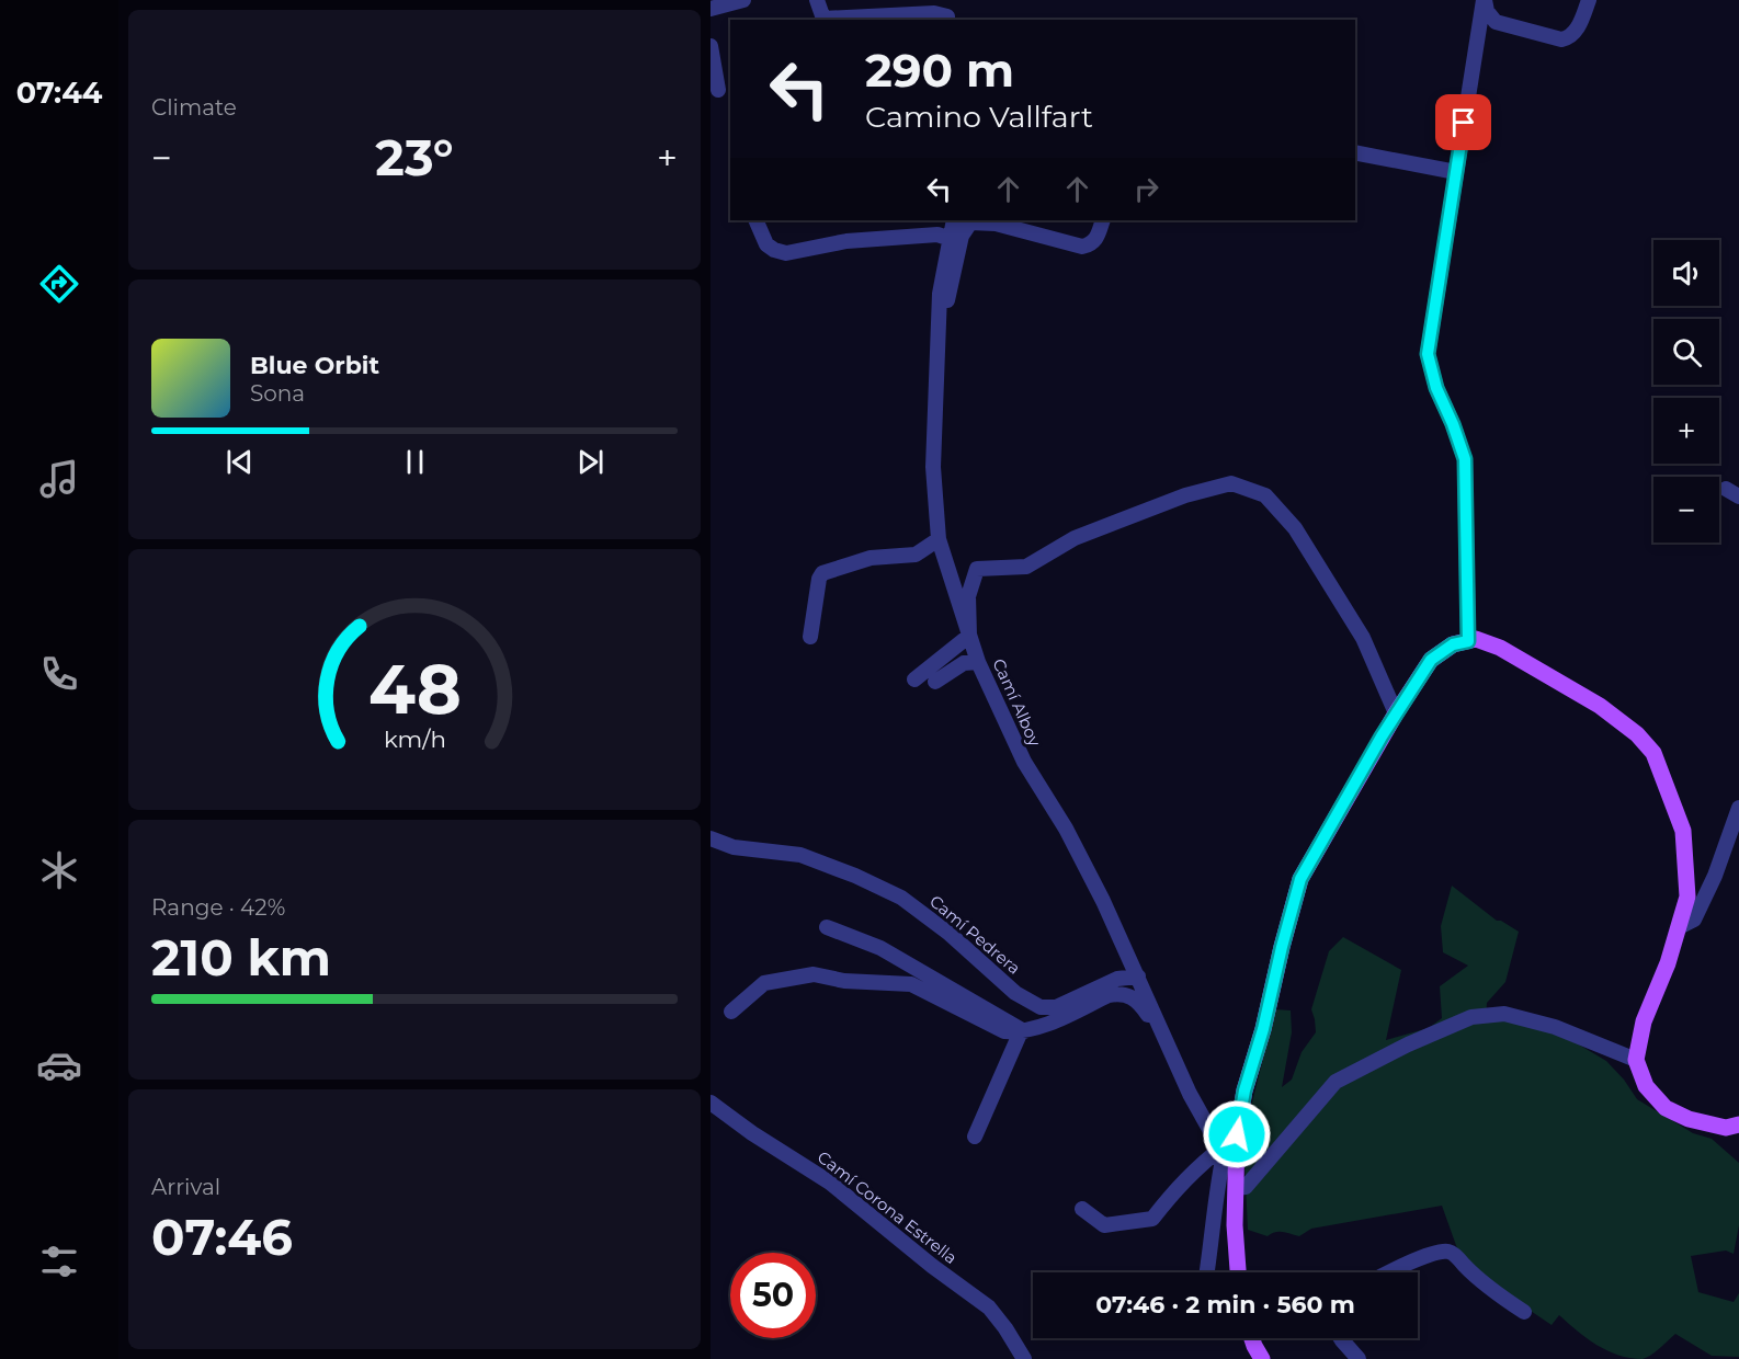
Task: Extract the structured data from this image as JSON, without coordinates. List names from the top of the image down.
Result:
{
  "streets": {
    "street": ["Camí Alboy", "Camí Pedrera", "Camí Corona Estrella"]
  },
  "crossings": [
    ["Camí Alboy", "Camí Pedrera"]
  ],
  "page": {
    "tabs": "07:44",
    "tile": [
      "Climate",
      ["Range · 42%", "210 km"],
      ["Arrival", "07:46"]
    ],
    "turn": ["290 m", "Camino Vallfart"],
    "heat": ["−", "23°", "+"],
    "map_buttons": ["+", "−"],
    "song": ["Blue Orbit", "Sona"],
    "limit": "50",
    "trip": "07:46 · 2 min · 560 m",
    "gauge": ["48", "km/h"]
  }
}
